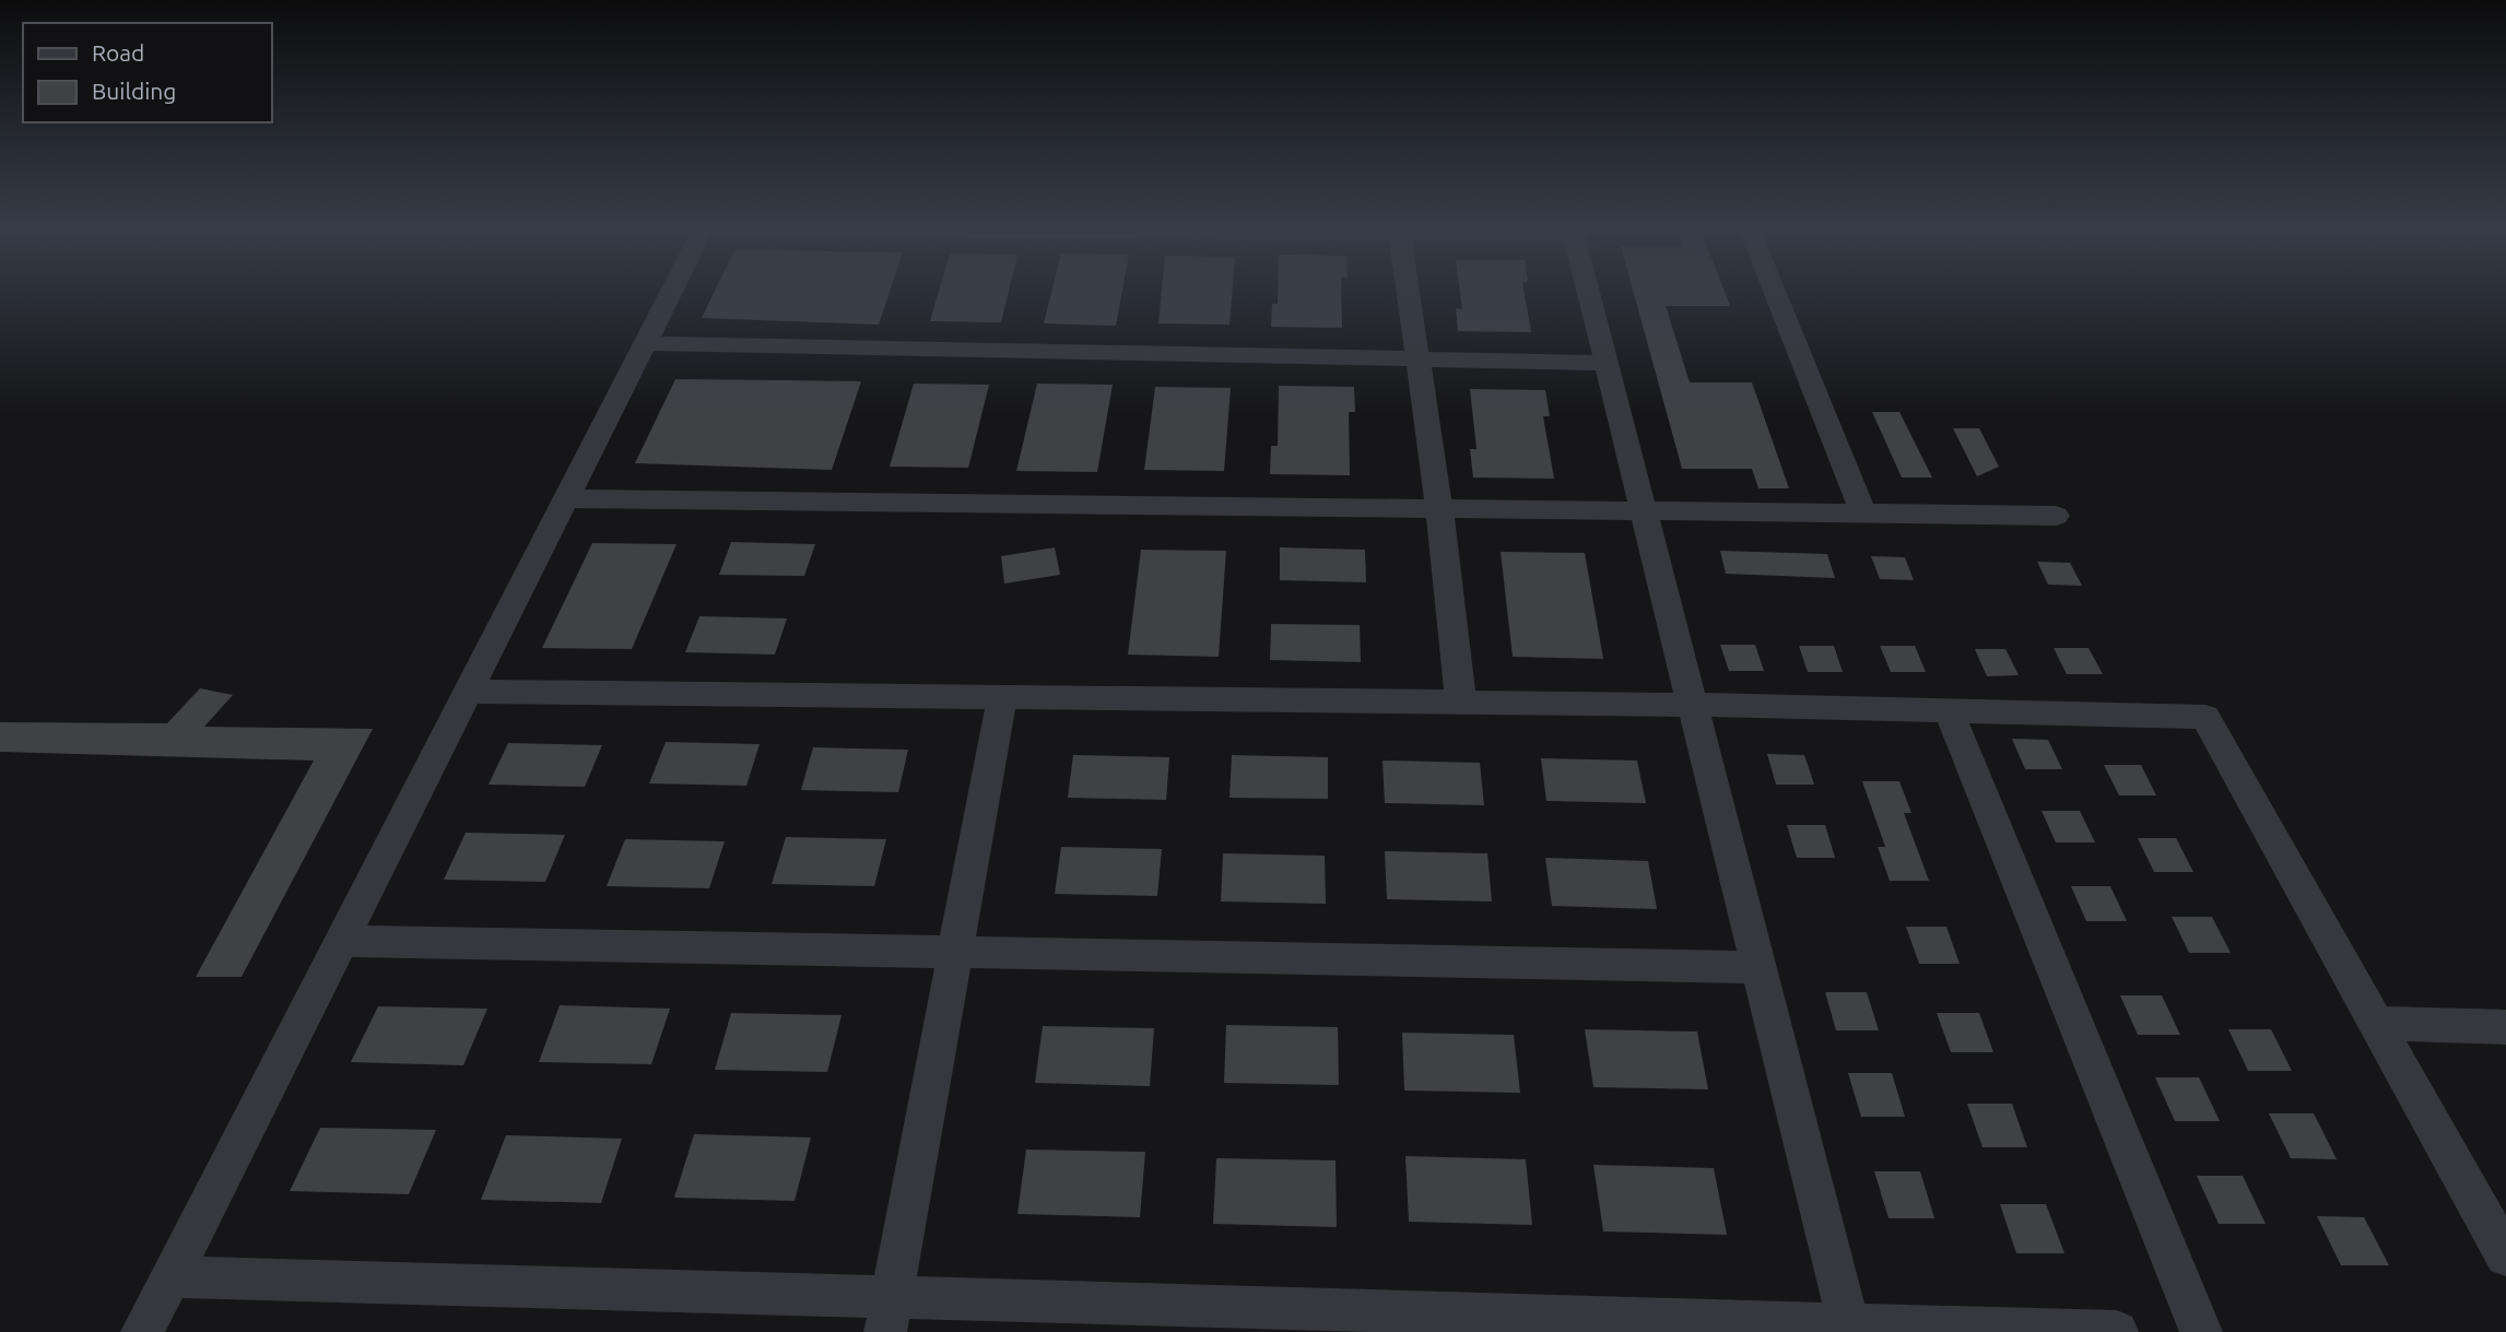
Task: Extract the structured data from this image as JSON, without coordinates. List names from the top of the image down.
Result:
{
  "legend": ["Road", "Building"]
}
